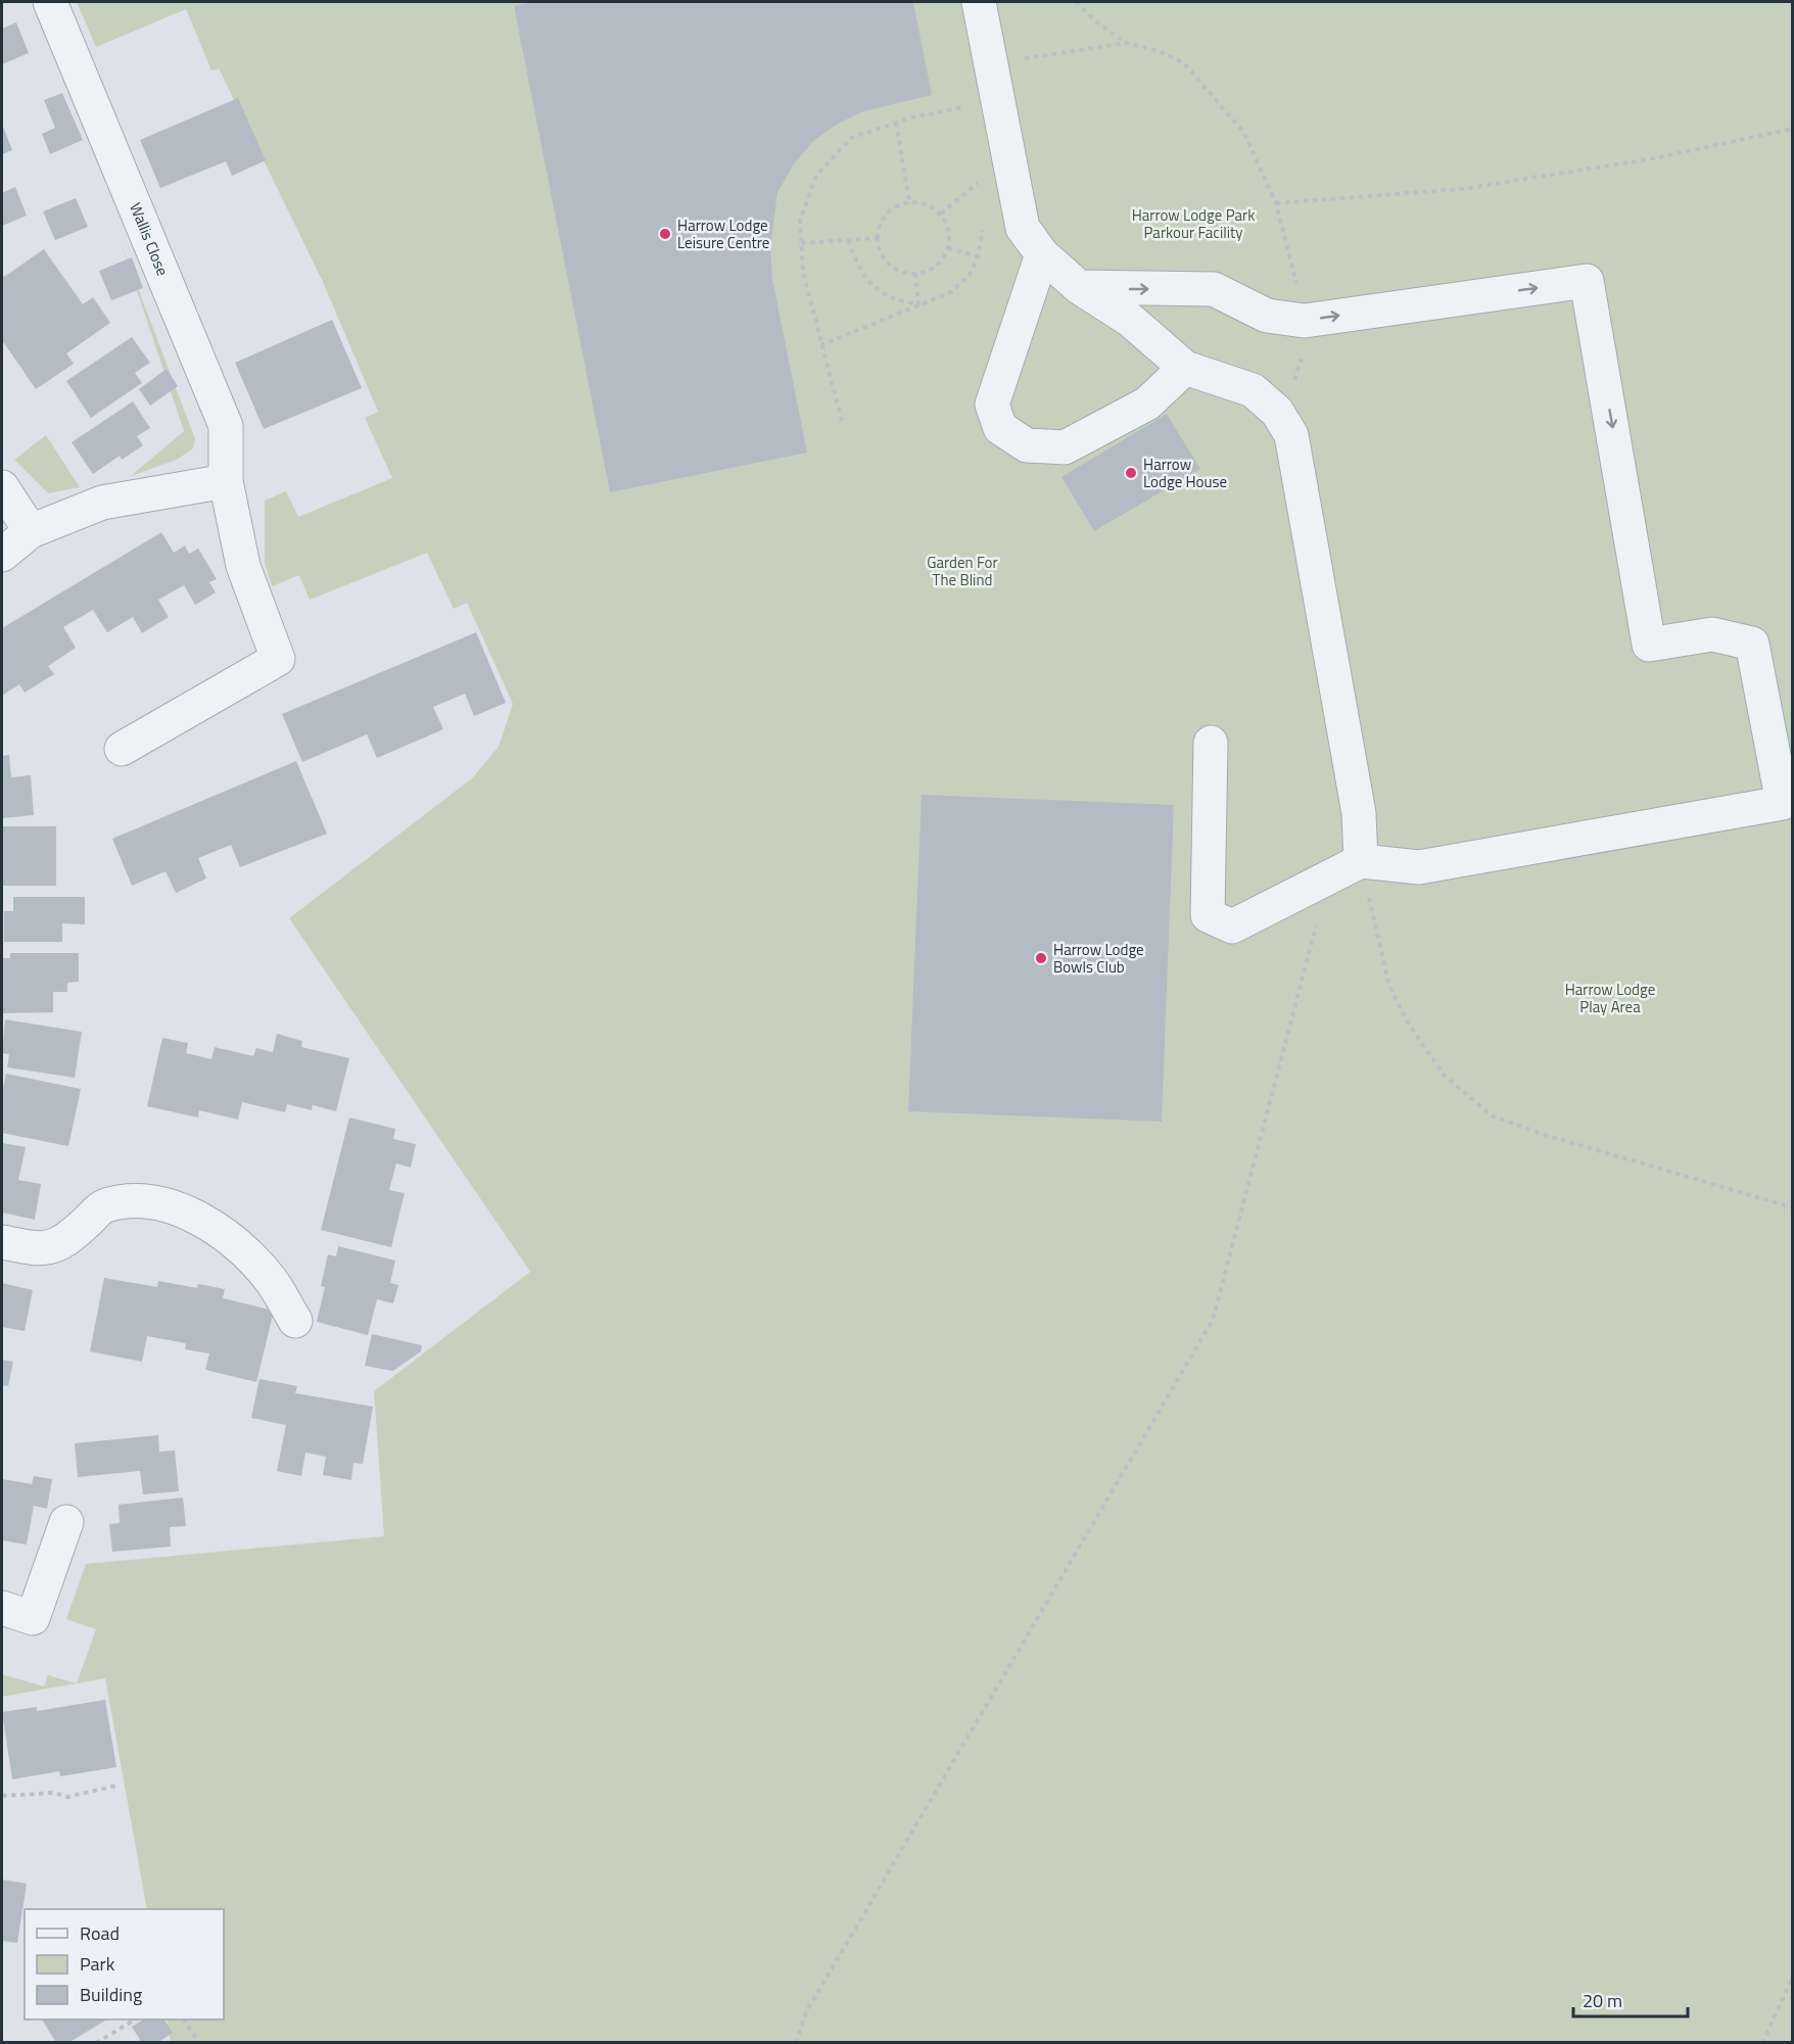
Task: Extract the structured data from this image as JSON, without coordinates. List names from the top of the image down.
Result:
{
  "streets": {
    "street": ["Wallis Close"]
  },
  "parks": ["Harrow Lodge Park Parkour Facility", "Garden For The Blind", "Harrow Lodge Play Area"],
  "places": ["Harrow Lodge Leisure Centre", "Harrow Lodge House", "Harrow Lodge Bowls Club"],
  "legend": ["Road", "Park", "Building"],
  "scale_bar": "20 m"
}
